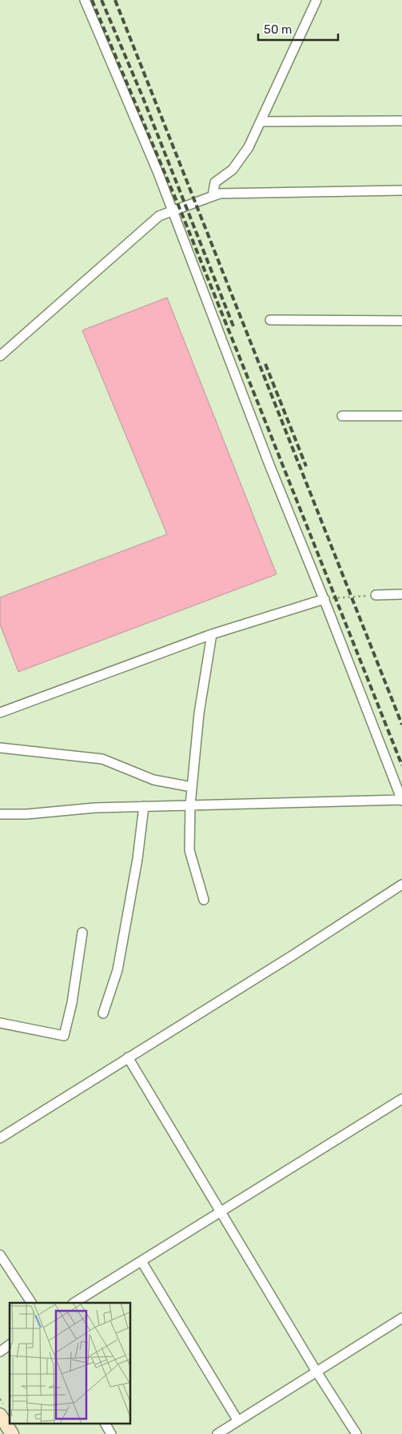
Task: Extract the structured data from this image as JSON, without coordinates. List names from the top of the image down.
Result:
{
  "scale_bar": "50 m"
}
